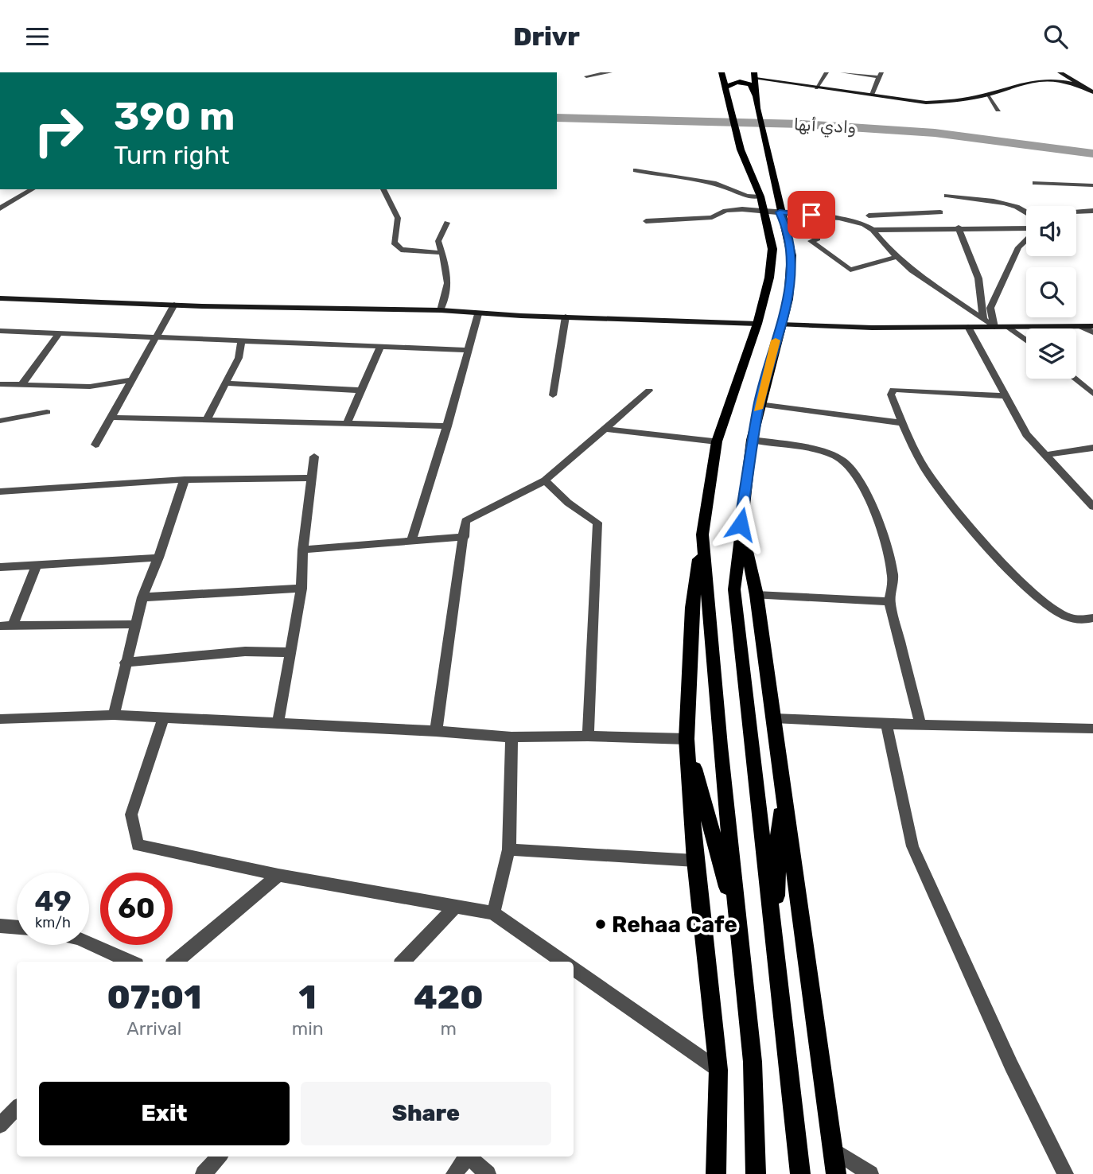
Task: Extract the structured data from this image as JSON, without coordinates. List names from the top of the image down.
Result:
{
  "water": ["وادي أبها"],
  "places": ["Rehaa Cafe"],
  "page": {
    "header": "Drivr",
    "turn": ["390 m", "Turn right"],
    "speed": "49 km/h",
    "limit": "60",
    "eta": [
      "07:01",
      "Arrival",
      "1",
      "min",
      "420",
      "m"
    ],
    "buttons": ["Exit", "Share"]
  }
}
